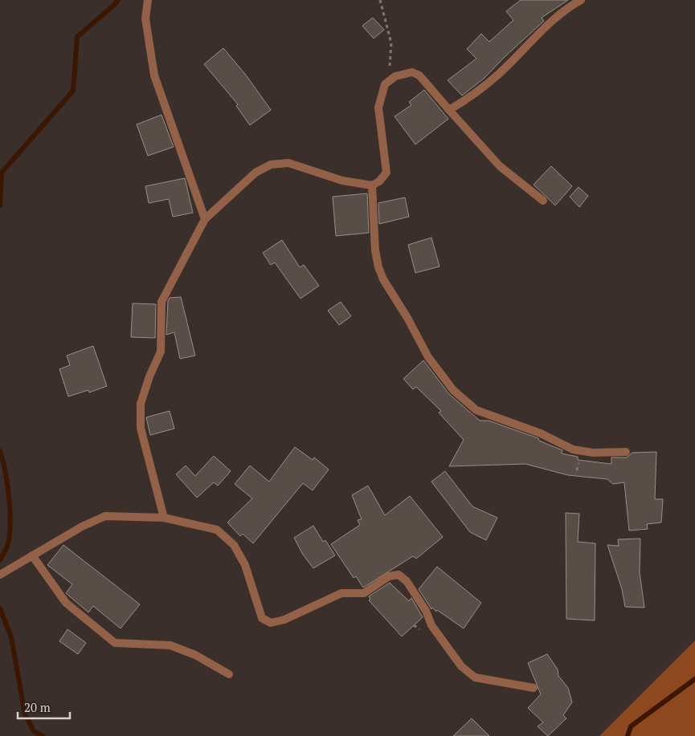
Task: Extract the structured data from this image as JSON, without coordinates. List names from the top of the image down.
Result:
{
  "scale_bar": "20 m"
}
